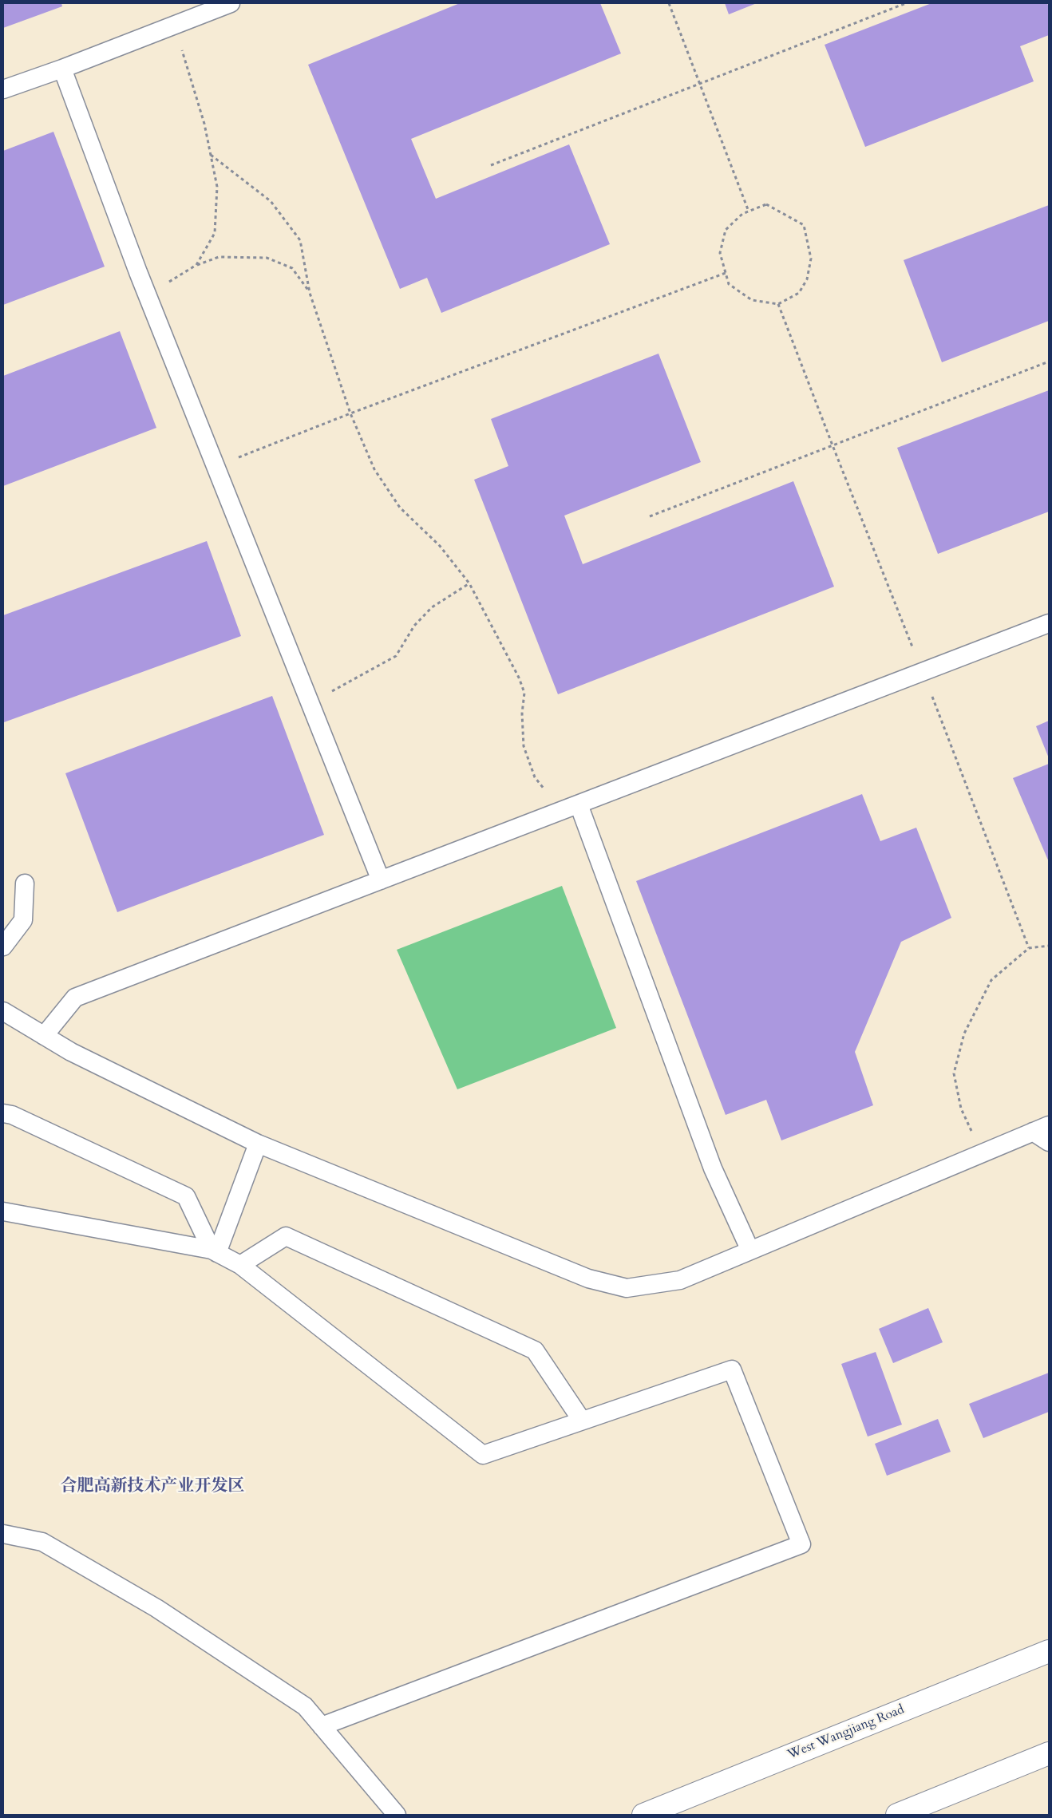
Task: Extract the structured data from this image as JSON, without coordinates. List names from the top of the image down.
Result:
{
  "streets": {
    "main road": ["West Wangjiang Road"]
  },
  "districts": ["合肥高新技术产业开发区"]
}
